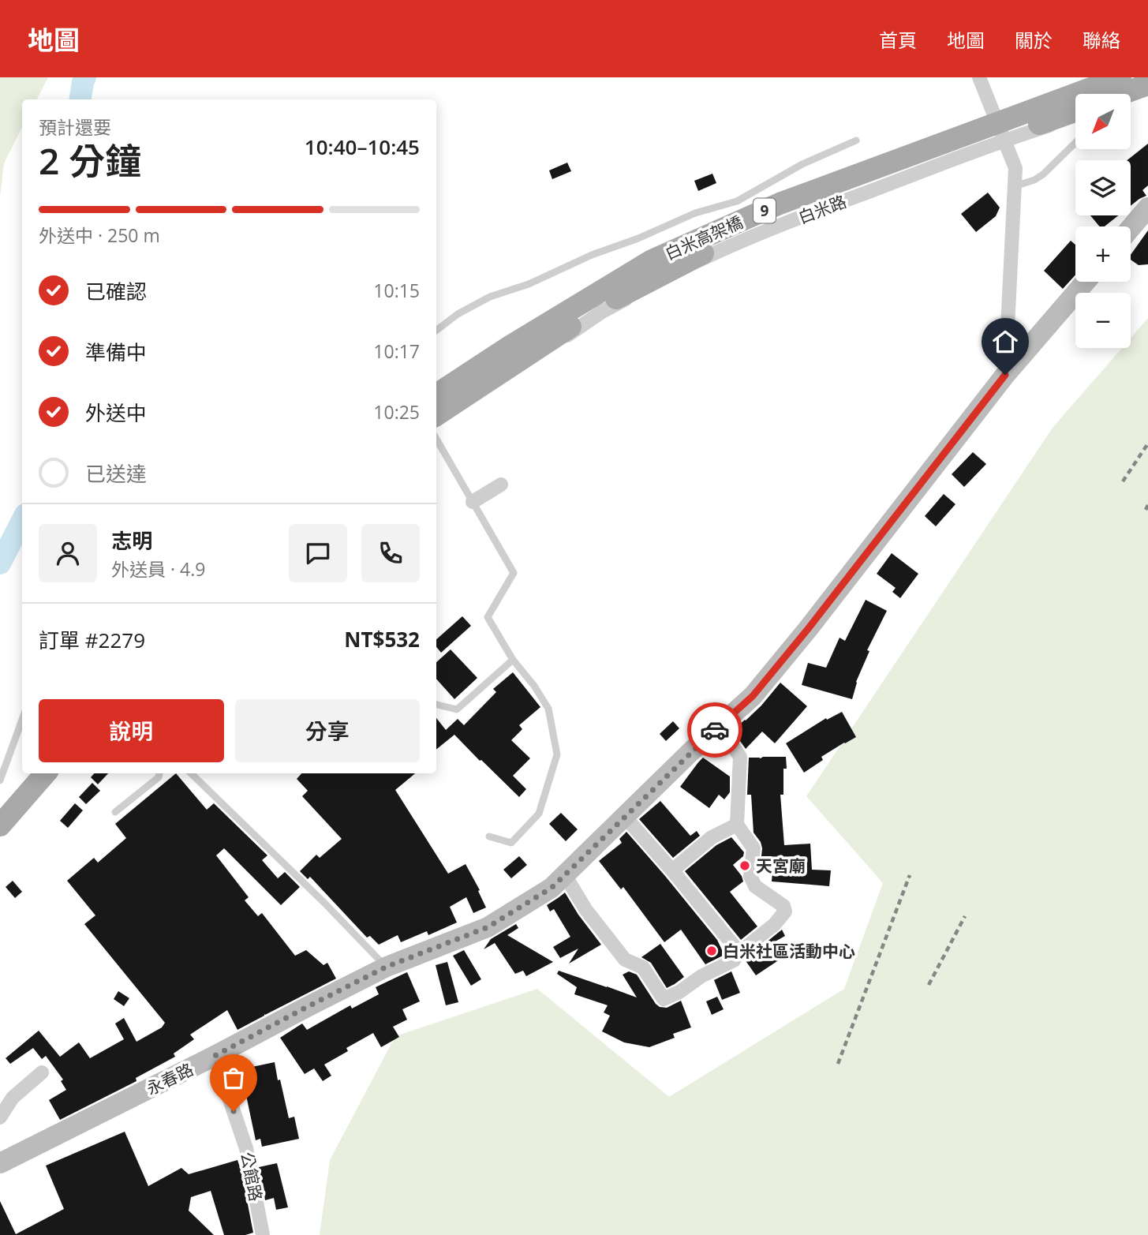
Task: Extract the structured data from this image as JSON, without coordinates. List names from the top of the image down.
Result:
{
  "streets": {
    "main road": ["9", "白米高架橋"],
    "street": ["白米路", "永春路", "公館路"]
  },
  "crossings": [
    ["永春路", "公館路"]
  ],
  "places": ["天宮廟", "白米社區活動中心"],
  "north": "bottom left",
  "page": {
    "header": "地圖",
    "nav": [
      "首頁",
      "地圖",
      "關於",
      "聯絡"
    ],
    "map_buttons": ["+", "−"],
    "heading": ["2 分鐘", "預計還要", "10:40–10:45"],
    "panel": [
      "志明",
      "外送員 · 4.9",
      "訂單 #2279",
      "NT$532"
    ],
    "bar": "外送中 · 250 m",
    "list": [
      ["已確認", "10:15"],
      ["準備中", "10:17"],
      ["外送中", "10:25"],
      "已送達"
    ],
    "buttons": ["說明", "分享"]
  }
}
